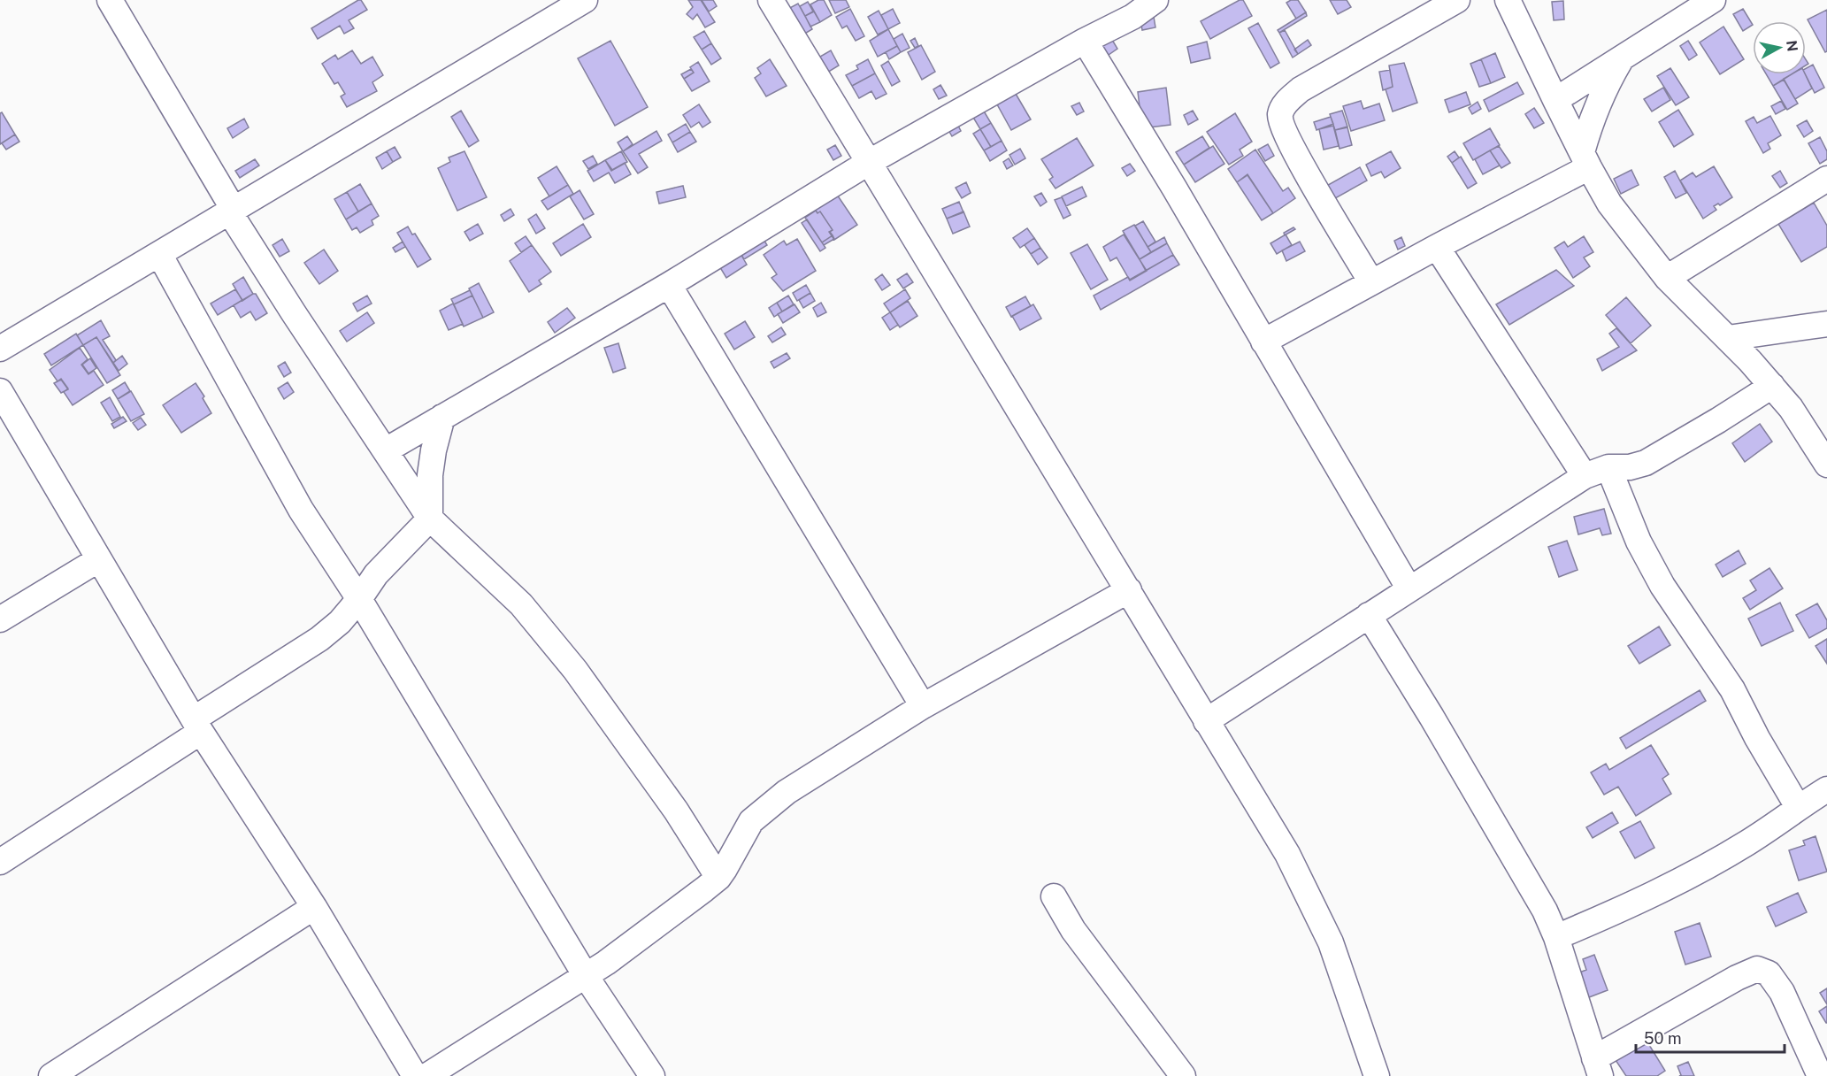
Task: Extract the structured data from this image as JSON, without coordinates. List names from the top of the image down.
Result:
{
  "scale_bar": "50 m",
  "north": "right"
}
